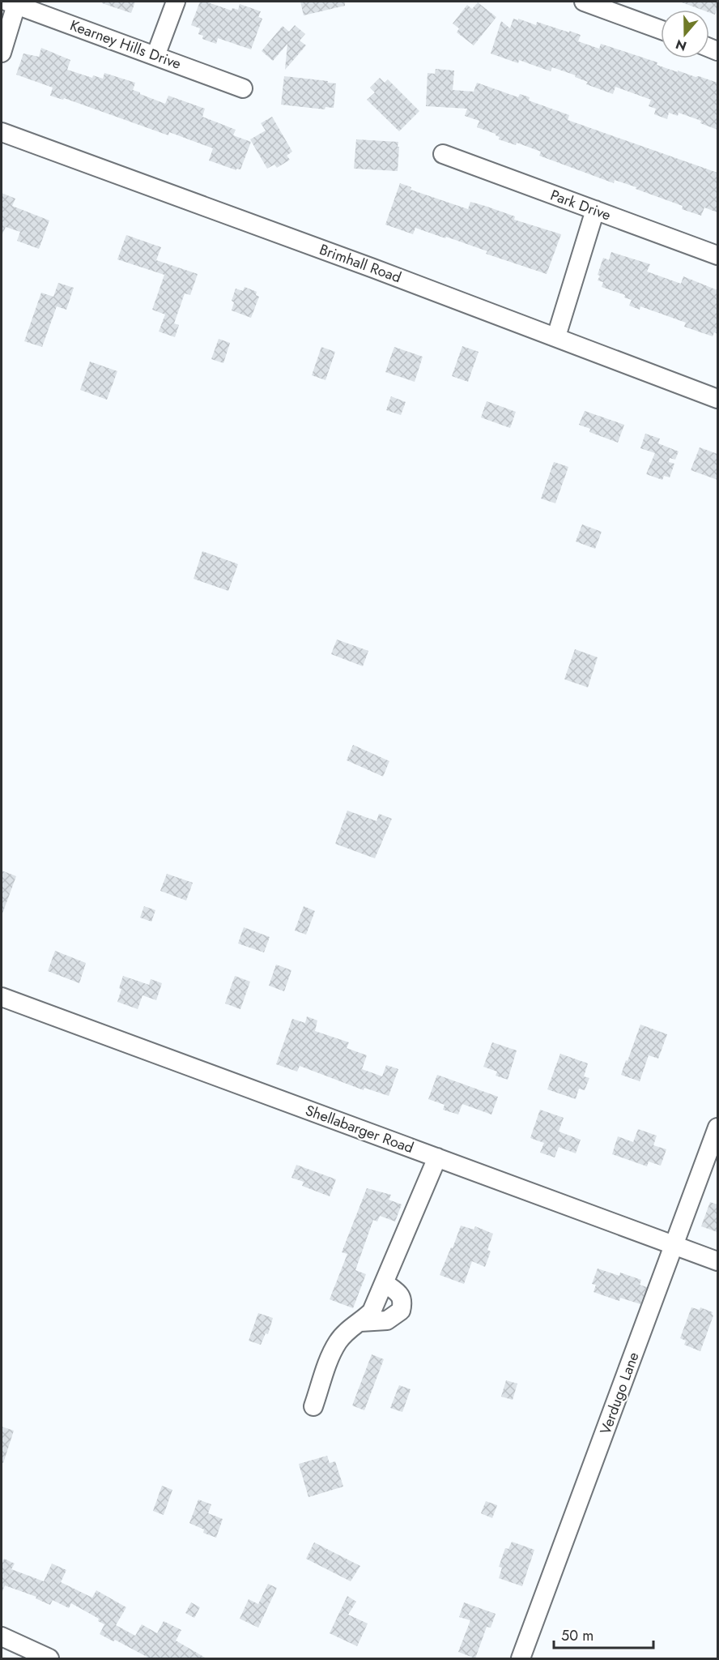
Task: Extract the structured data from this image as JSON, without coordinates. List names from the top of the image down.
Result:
{
  "streets": {
    "street": [
      "Kearney Hills Drive",
      "Park Drive",
      "Brimhall Road",
      "Shellabarger Road",
      "Verdugo Lane"
    ]
  },
  "crossings": [
    ["Shellabarger Road", "Verdugo Lane"]
  ],
  "scale_bar": "50 m",
  "north": "bottom"
}
